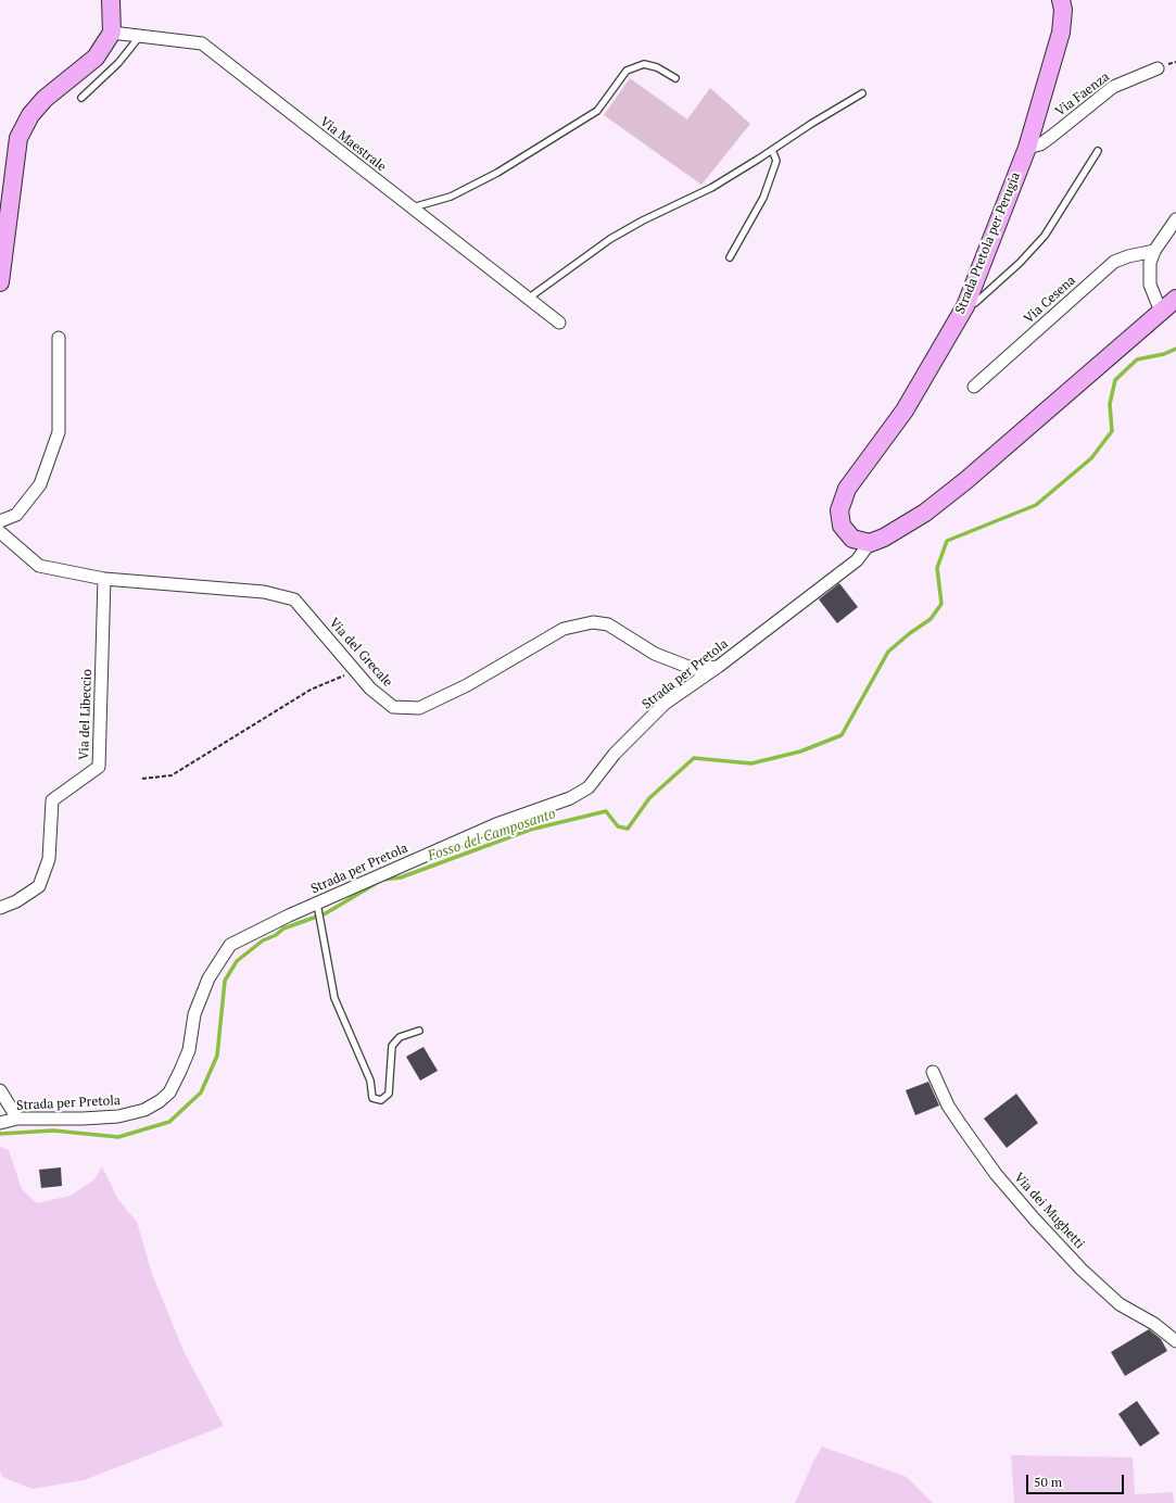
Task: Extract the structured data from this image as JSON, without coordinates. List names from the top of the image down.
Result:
{
  "streets": {
    "street": [
      "Via Faenza",
      "Via Maestrale",
      "Strada Pretola per Perugia",
      "Via Cesena",
      "Via del Grecale",
      "Strada per Pretola",
      "Via del Libeccio",
      "Via dei Mughetti"
    ]
  },
  "crossings": [
    ["Via Faenza", "Strada Pretola per Perugia"],
    ["Strada Pretola per Perugia", "Strada per Pretola"],
    ["Via del Grecale", "Strada per Pretola"],
    ["Via del Grecale", "Via del Libeccio"]
  ],
  "water": ["Fosso del Camposanto"],
  "scale_bar": "50 m"
}
